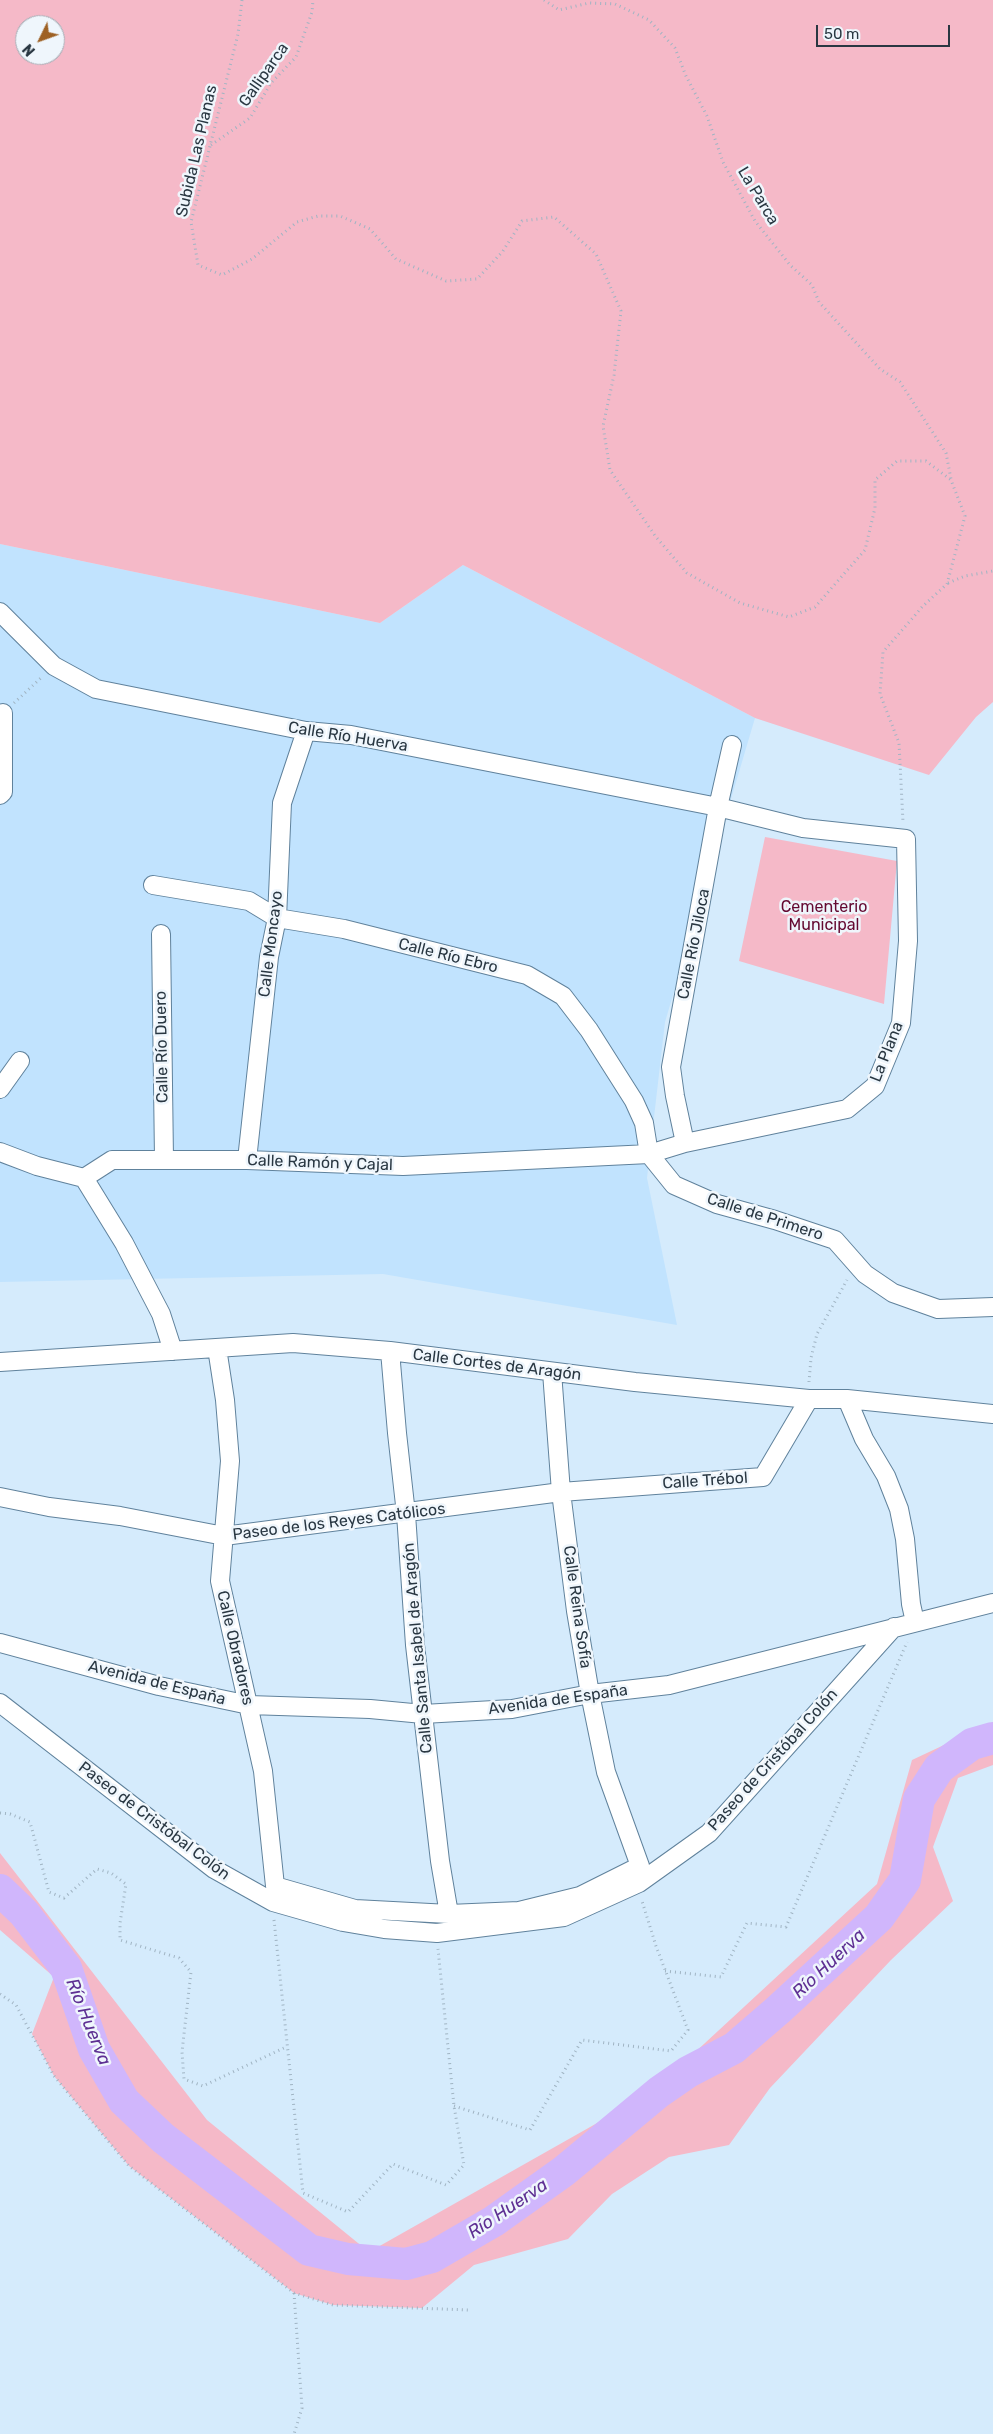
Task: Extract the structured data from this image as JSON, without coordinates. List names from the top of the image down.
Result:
{
  "streets": {
    "street": [
      "Calle Río Huerva",
      "Calle Moncayo",
      "Calle Río Jiloca",
      "Calle Río Ebro",
      "Calle Río Duero",
      "La Plana",
      "Calle Ramón y Cajal",
      "Calle de Primero",
      "Calle Cortes de Aragón",
      "Calle Trébol",
      "Paseo de los Reyes Católicos",
      "Calle Reina Sofía",
      "Calle Obradores",
      "Calle Santa Isabel de Aragón",
      "Avenida de España",
      "Paseo de Cristóbal Colón"
    ],
    "path": ["Galliparca", "Subida Las Planas", "La Parca"]
  },
  "crossings": [
    ["Galliparca", "Subida Las Planas"],
    ["Subida Las Planas", "La Parca"],
    ["Calle Río Huerva", "Calle Moncayo"],
    ["Calle Río Huerva", "Calle Río Jiloca"],
    ["Calle Río Huerva", "La Plana"],
    ["Calle Moncayo", "Calle Río Ebro"],
    ["Calle Moncayo", "Calle Ramón y Cajal"],
    ["Calle Río Jiloca", "La Plana"],
    ["Calle Río Ebro", "La Plana"],
    ["Calle Río Ebro", "Calle Ramón y Cajal"],
    ["Calle Río Ebro", "Calle de Primero"],
    ["Calle Río Duero", "Calle Ramón y Cajal"],
    ["La Plana", "Calle Ramón y Cajal"],
    ["La Plana", "Calle de Primero"],
    ["Calle Ramón y Cajal", "Calle de Primero"],
    ["Calle Cortes de Aragón", "Calle Trébol"],
    ["Calle Cortes de Aragón", "Calle Reina Sofía"],
    ["Calle Cortes de Aragón", "Calle Obradores"],
    ["Calle Cortes de Aragón", "Calle Santa Isabel de Aragón"],
    ["Calle Trébol", "Paseo de los Reyes Católicos"],
    ["Calle Trébol", "Calle Reina Sofía"],
    ["Paseo de los Reyes Católicos", "Calle Reina Sofía"],
    ["Paseo de los Reyes Católicos", "Calle Obradores"],
    ["Paseo de los Reyes Católicos", "Calle Santa Isabel de Aragón"],
    ["Calle Reina Sofía", "Avenida de España"],
    ["Calle Reina Sofía", "Paseo de Cristóbal Colón"],
    ["Calle Obradores", "Avenida de España"],
    ["Calle Obradores", "Paseo de Cristóbal Colón"],
    ["Calle Santa Isabel de Aragón", "Avenida de España"],
    ["Calle Santa Isabel de Aragón", "Paseo de Cristóbal Colón"],
    ["Avenida de España", "Paseo de Cristóbal Colón"]
  ],
  "water": ["Río Huerva"],
  "parks": ["Cementerio Municipal"],
  "scale_bar": "50 m",
  "north": "bottom left"
}
